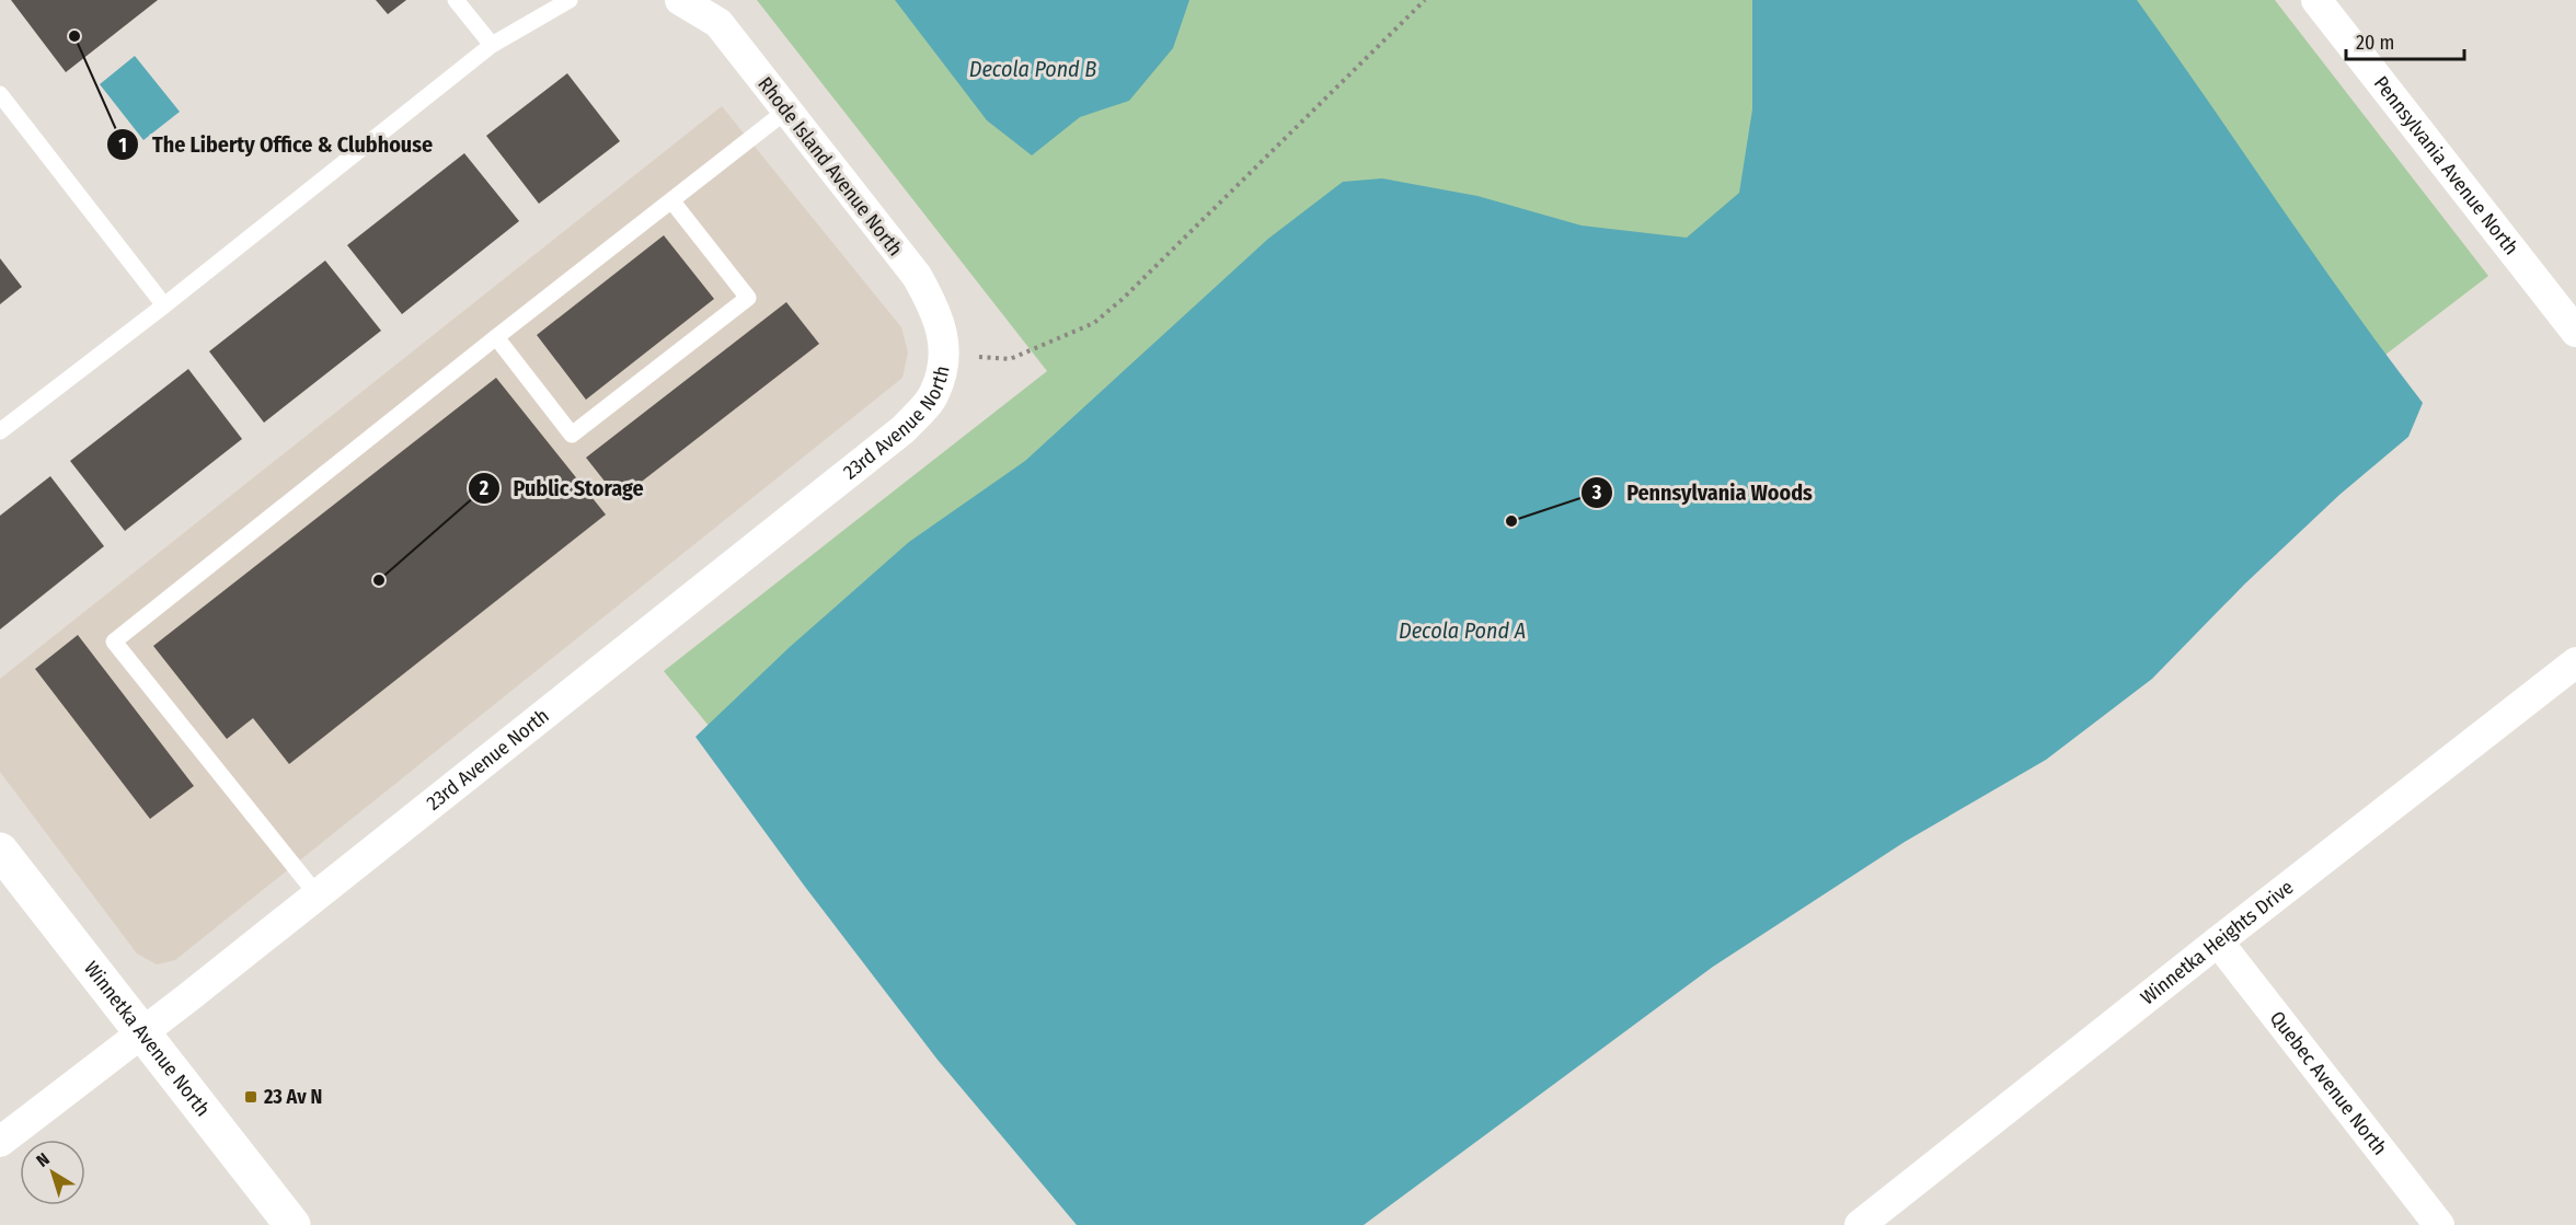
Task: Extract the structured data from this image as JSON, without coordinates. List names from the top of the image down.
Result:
{
  "streets": {
    "main road": ["Winnetka Avenue North"],
    "street": [
      "Pennsylvania Avenue North",
      "Rhode Island Avenue North",
      "23rd Avenue North",
      "Winnetka Heights Drive",
      "Quebec Avenue North"
    ]
  },
  "crossings": [
    ["Rhode Island Avenue North", "23rd Avenue North"],
    ["23rd Avenue North", "Winnetka Avenue North"],
    ["Winnetka Heights Drive", "Quebec Avenue North"]
  ],
  "water": ["Decola Pond B", "Decola Pond A"],
  "places": {
    "other": ["The Liberty Office & Clubhouse", "Pennsylvania Woods", "Public Storage"],
    "transit": ["23 Av N"]
  },
  "scale_bar": "20 m",
  "north": "top left"
}
